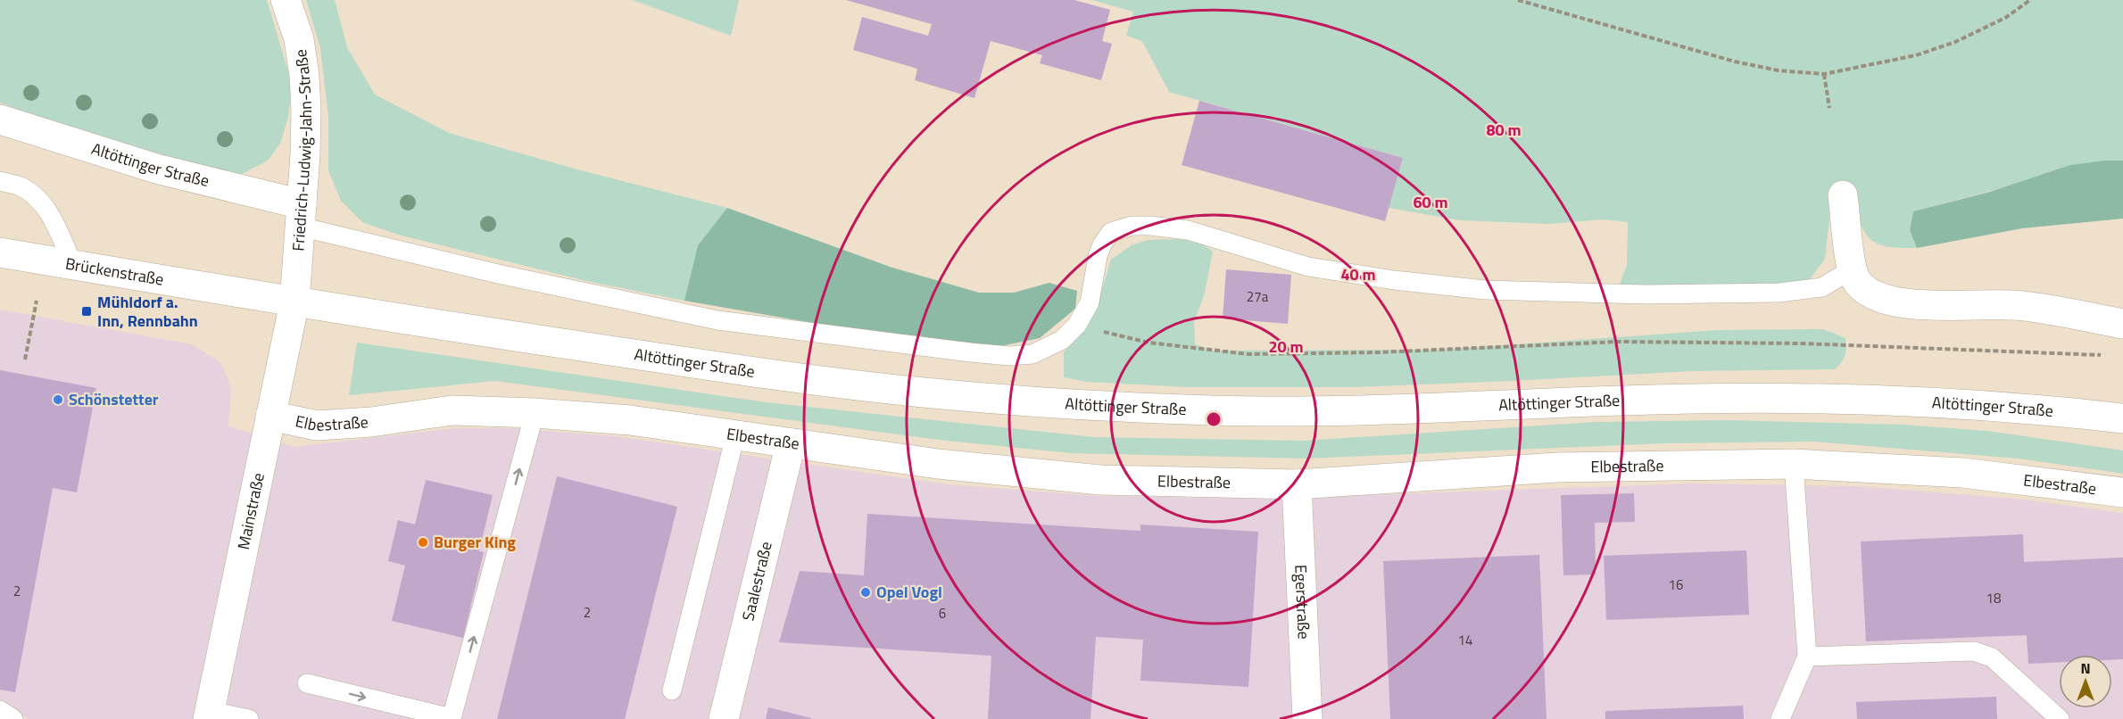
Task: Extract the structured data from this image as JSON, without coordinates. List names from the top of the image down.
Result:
{
  "streets": {
    "street": [
      "Friedrich-Ludwig-Jahn-Straße",
      "Altöttinger Straße",
      "Brückenstraße",
      "Elbestraße",
      "Mainstraße",
      "Saalestraße",
      "Egerstraße"
    ]
  },
  "crossings": [
    ["Friedrich-Ludwig-Jahn-Straße", "Altöttinger Straße"],
    ["Friedrich-Ludwig-Jahn-Straße", "Brückenstraße"],
    ["Friedrich-Ludwig-Jahn-Straße", "Mainstraße"],
    ["Altöttinger Straße", "Brückenstraße"],
    ["Altöttinger Straße", "Mainstraße"],
    ["Brückenstraße", "Mainstraße"],
    ["Elbestraße", "Mainstraße"],
    ["Elbestraße", "Saalestraße"],
    ["Elbestraße", "Egerstraße"]
  ],
  "places": {
    "transit": ["Mühldorf a. Inn, Rennbahn"],
    "other": ["Schönstetter", "Burger King", "Opel Vogl"]
  },
  "house_numbers": [
    "27a",
    "16",
    "2",
    "18",
    "2",
    "6",
    "14"
  ],
  "north": "top",
  "rings": [
    "80 m",
    "60 m",
    "40 m",
    "20 m"
  ]
}
